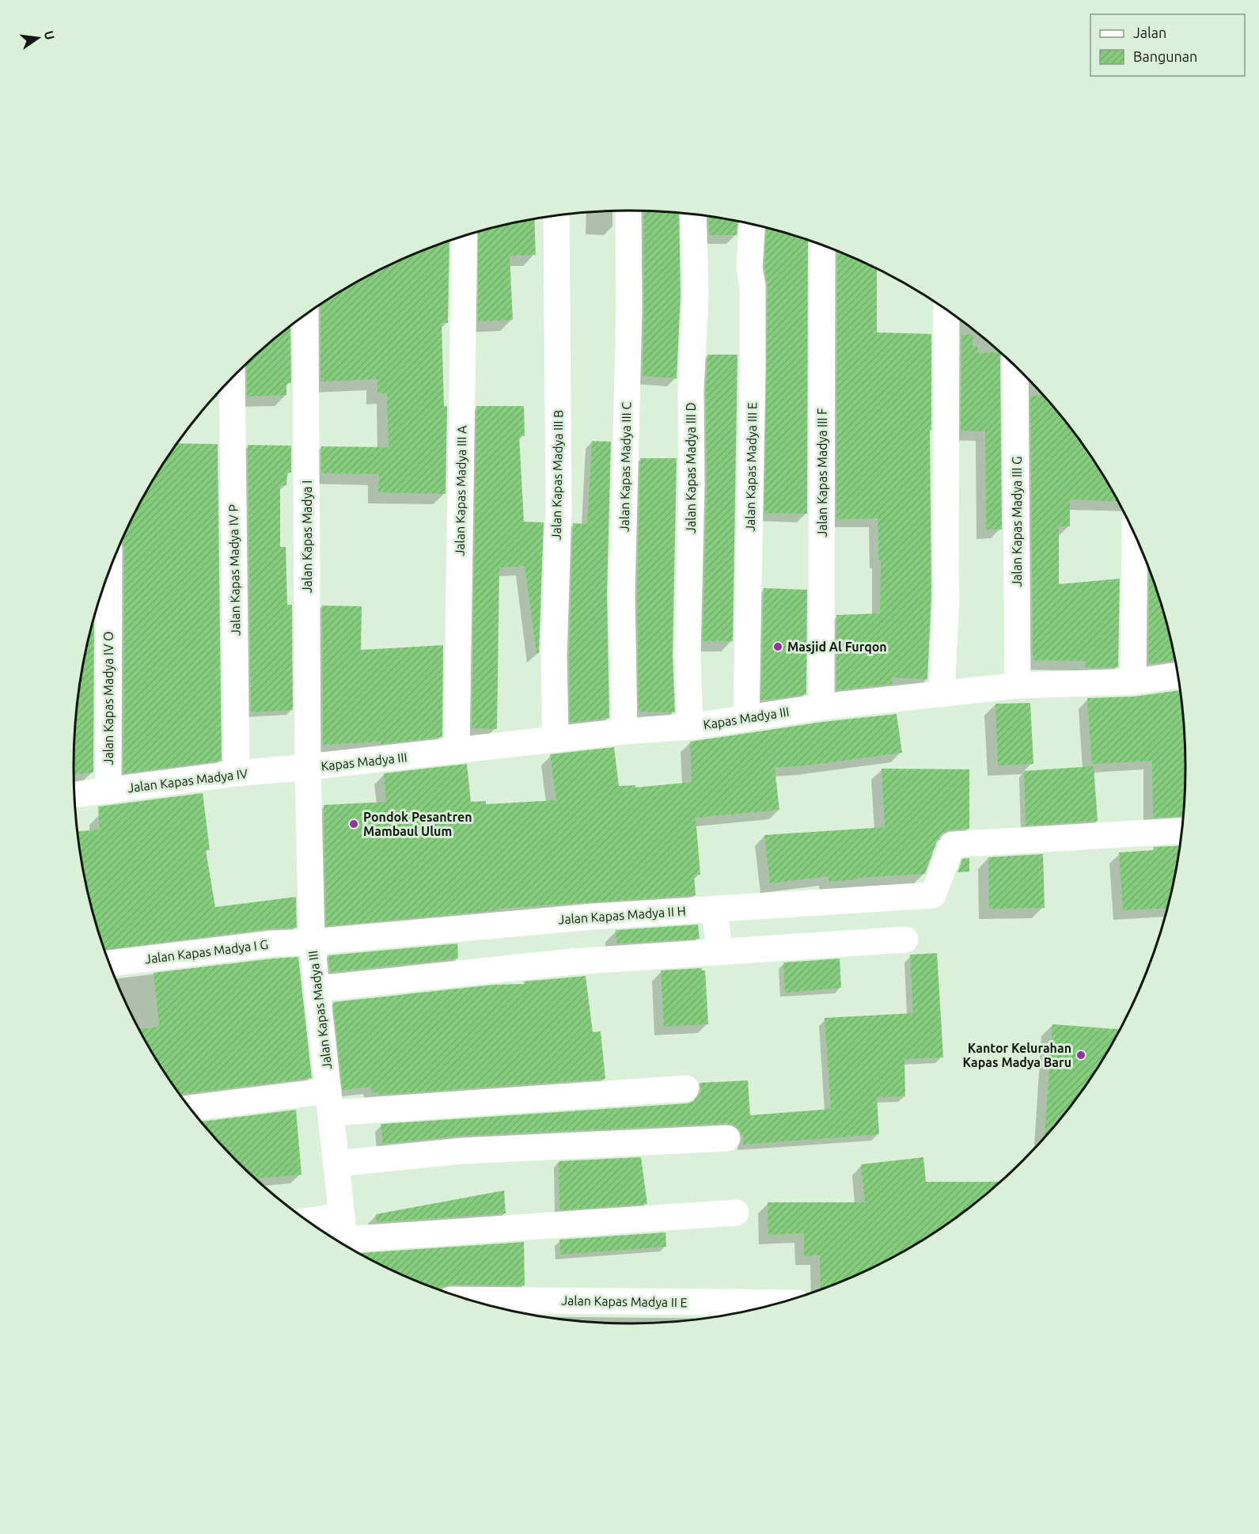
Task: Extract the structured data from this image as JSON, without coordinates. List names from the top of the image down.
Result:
{
  "streets": {
    "street": [
      "Jalan Kapas Madya III C",
      "Jalan Kapas Madya III E",
      "Jalan Kapas Madya III D",
      "Jalan Kapas Madya III F",
      "Jalan Kapas Madya III B",
      "Jalan Kapas Madya III A",
      "Jalan Kapas Madya III G",
      "Jalan Kapas Madya I",
      "Jalan Kapas Madya IV P",
      "Jalan Kapas Madya IV O",
      "Kapas Madya III",
      "Jalan Kapas Madya IV",
      "Jalan Kapas Madya II H",
      "Jalan Kapas Madya I G",
      "Jalan Kapas Madya III",
      "Jalan Kapas Madya II E"
    ]
  },
  "crossings": [
    ["Jalan Kapas Madya III C", "Kapas Madya III"],
    ["Jalan Kapas Madya III E", "Kapas Madya III"],
    ["Jalan Kapas Madya III D", "Kapas Madya III"],
    ["Jalan Kapas Madya III F", "Kapas Madya III"],
    ["Jalan Kapas Madya III B", "Kapas Madya III"],
    ["Jalan Kapas Madya III A", "Kapas Madya III"],
    ["Jalan Kapas Madya III G", "Kapas Madya III"],
    ["Jalan Kapas Madya I", "Kapas Madya III"],
    ["Jalan Kapas Madya I", "Jalan Kapas Madya IV"],
    ["Jalan Kapas Madya I", "Jalan Kapas Madya III"],
    ["Jalan Kapas Madya IV P", "Jalan Kapas Madya IV"],
    ["Jalan Kapas Madya IV O", "Jalan Kapas Madya IV"],
    ["Kapas Madya III", "Jalan Kapas Madya IV"],
    ["Kapas Madya III", "Jalan Kapas Madya III"],
    ["Jalan Kapas Madya IV", "Jalan Kapas Madya III"],
    ["Jalan Kapas Madya II H", "Jalan Kapas Madya I G"],
    ["Jalan Kapas Madya II H", "Jalan Kapas Madya III"],
    ["Jalan Kapas Madya I G", "Jalan Kapas Madya III"]
  ],
  "places": ["Masjid Al Furqon", "Pondok Pesantren Mambaul Ulum", "Kantor Kelurahan Kapas Madya Baru"],
  "legend": ["Jalan", "Bangunan"],
  "north": "right"
}
